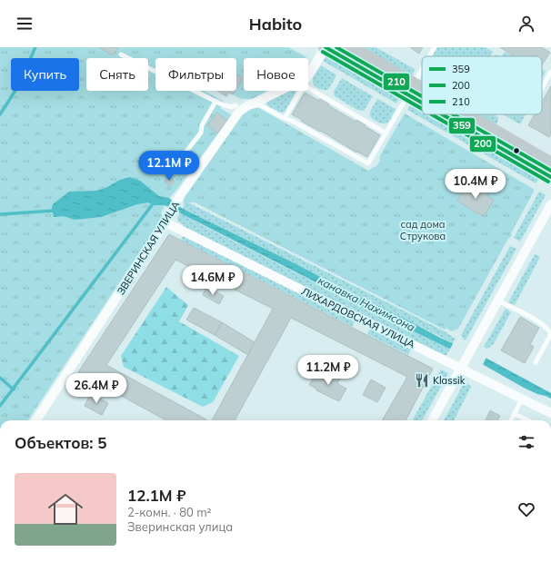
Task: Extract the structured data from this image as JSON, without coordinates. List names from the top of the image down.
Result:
{
  "streets": {
    "street": ["ЗВЕРИНСКАЯ УЛИЦА", "ЛИХАРДОВСКАЯ УЛИЦА"]
  },
  "crossings": [
    ["ЗВЕРИНСКАЯ УЛИЦА", "ЛИХАРДОВСКАЯ УЛИЦА"]
  ],
  "water": ["канавка Нахимсона"],
  "parks": ["сад дома Струкова"],
  "places": {
    "restaurant": ["Klassik"]
  },
  "lines": ["transit line 359", "transit line 210", "transit line 200"],
  "legend": ["359", "200", "210"],
  "page": {
    "header": "Habito",
    "chip": [
      "Купить",
      "Снять",
      "Фильтры",
      "Новое"
    ],
    "price": [
      "12.1M ₽",
      "10.4M ₽",
      "14.6M ₽",
      "11.2M ₽",
      "26.4M ₽"
    ],
    "heading": "Объектов: 5",
    "list": [
      {
        "name": "12.1M ₽",
        "note": "2-комн. · 80 m² · Зверинская улица"
      }
    ]
  }
}
